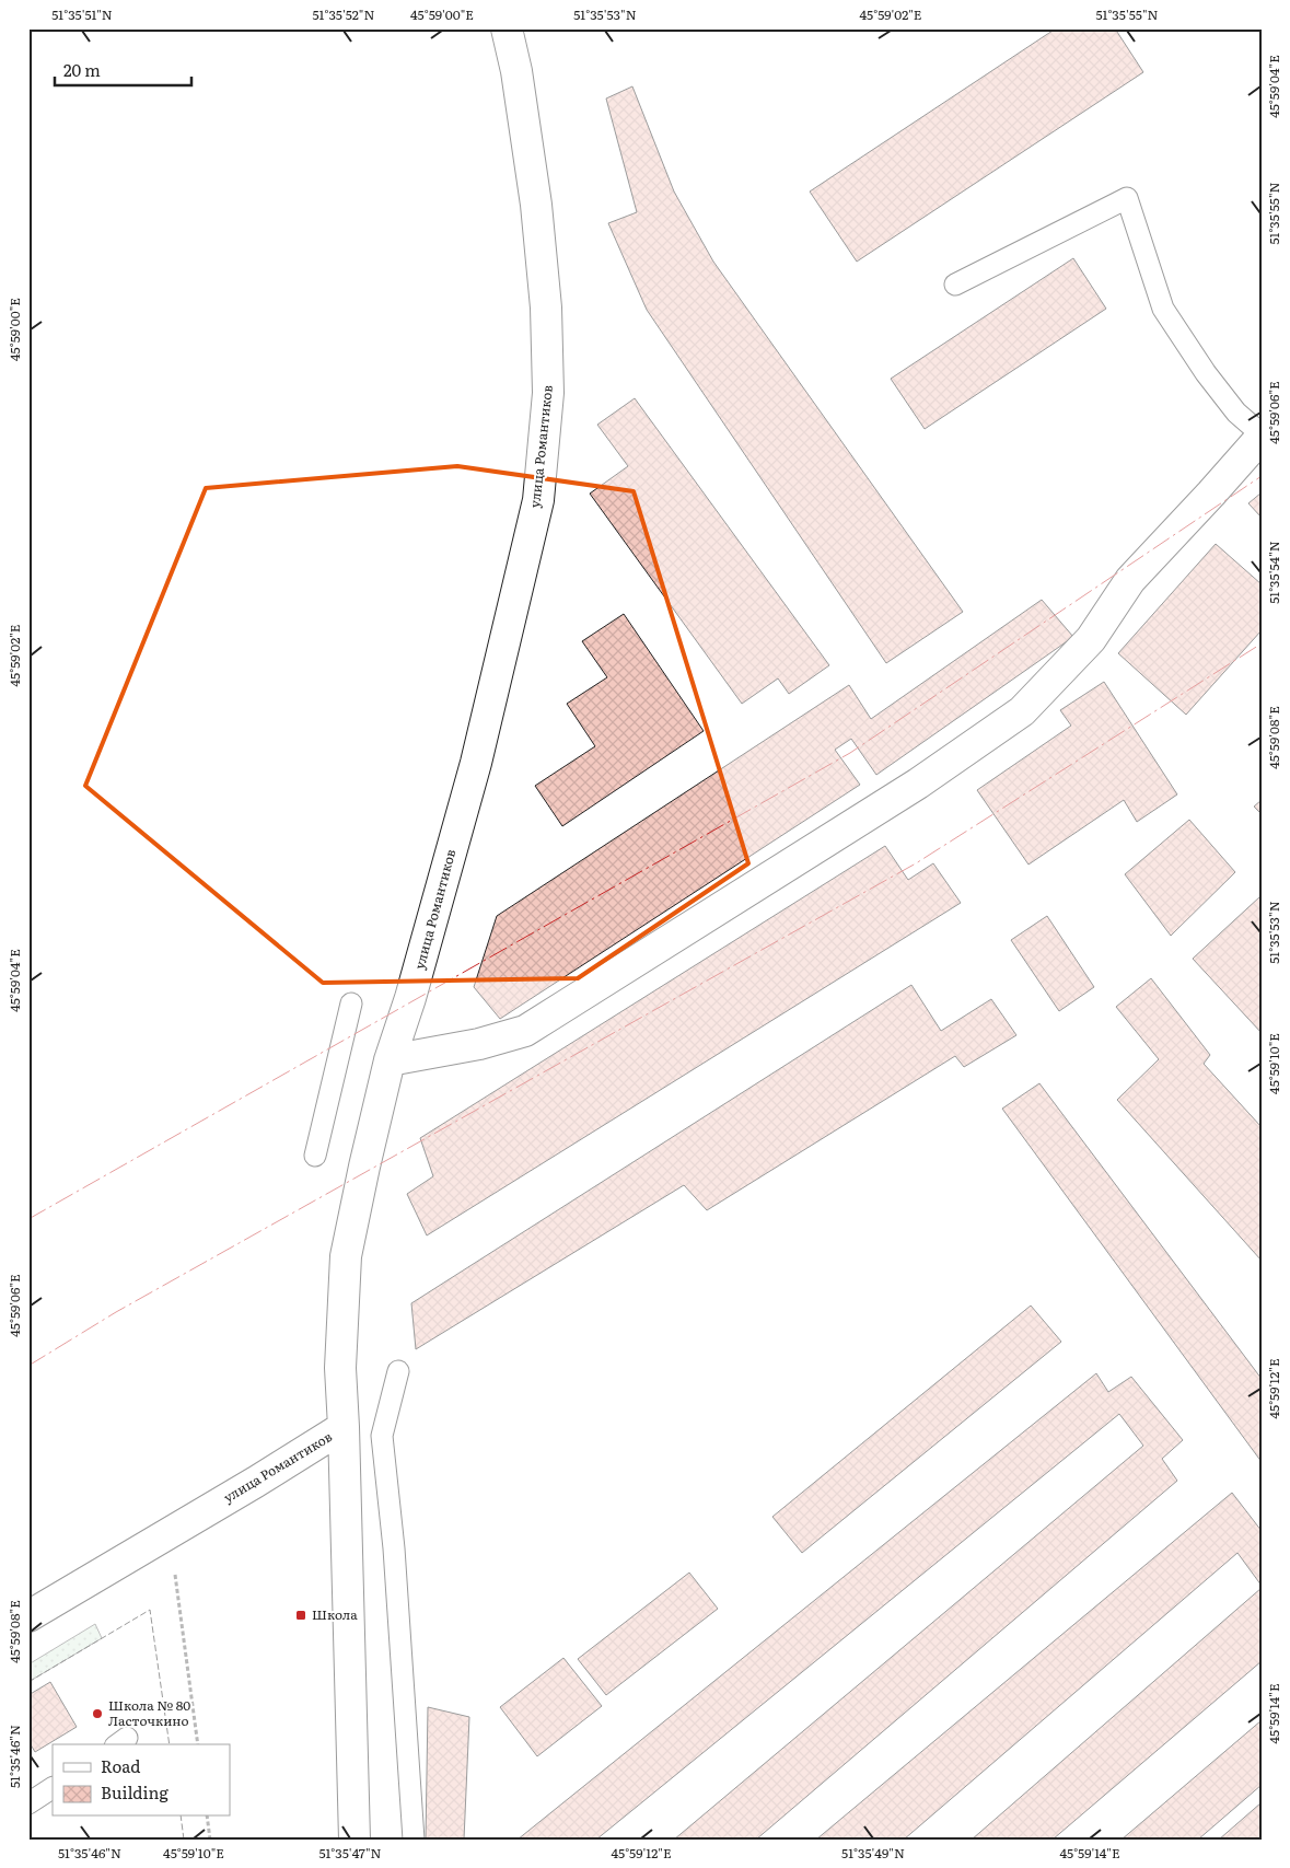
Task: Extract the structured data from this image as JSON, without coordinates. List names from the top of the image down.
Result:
{
  "streets": {
    "street": ["улица Романтиков"]
  },
  "places": {
    "transit": ["Школа"],
    "other": ["Школа № 80 Ласточкино"]
  },
  "legend": ["Road", "Building"],
  "scale_bar": "20 m",
  "coordinates": [
    "51°35'51\"N",
    "51°35'52\"N",
    "45°59'00\"E",
    "51°35'53\"N",
    "45°59'02\"E",
    "51°35'55\"N",
    "45°59'04\"E",
    "45°59'06\"E",
    "51°35'54\"N",
    "45°59'08\"E",
    "45°59'10\"E",
    "45°59'12\"E",
    "45°59'14\"E",
    "51°35'46\"N",
    "51°35'47\"N",
    "51°35'49\"N"
  ]
}
